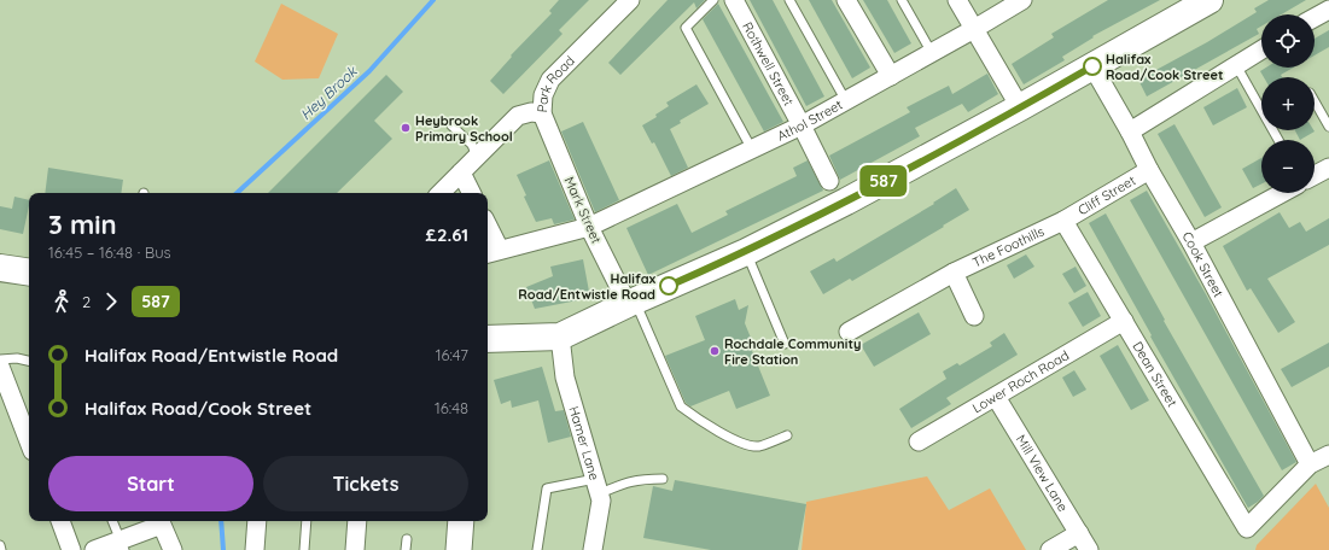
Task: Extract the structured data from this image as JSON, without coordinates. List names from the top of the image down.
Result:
{
  "streets": {
    "street": [
      "Rothwell Street",
      "Park Road",
      "Athol Street",
      "Cliff Street",
      "Mark Street",
      "The Foothills",
      "Cook Street",
      "Dean Street",
      "Lower Roch Road",
      "Hamer Lane",
      "Mill View Lane"
    ]
  },
  "crossings": [
    ["Rothwell Street", "Athol Street"],
    ["Park Road", "Mark Street"],
    ["Athol Street", "Mark Street"],
    ["Cliff Street", "The Foothills"],
    ["Cliff Street", "Cook Street"],
    ["Cliff Street", "Dean Street"],
    ["The Foothills", "Dean Street"],
    ["Cook Street", "Dean Street"],
    ["Dean Street", "Lower Roch Road"],
    ["Lower Roch Road", "Mill View Lane"]
  ],
  "water": ["Hey Brook"],
  "places": [
    "Halifax Road/Cook Street",
    "Heybrook Primary School",
    "Halifax Road/Entwistle Road",
    "Rochdale Community Fire Station"
  ],
  "lines": ["bus line 587"],
  "page": {
    "on_map": "587",
    "map_buttons": ["+", "−"],
    "heading": ["3 min", "16:45 – 16:48 · Bus", "£2.61"],
    "legs": ["2", "587"],
    "list": [
      {
        "name": "Halifax Road/Entwistle Road",
        "value": "16:47"
      },
      {
        "name": "Halifax Road/Cook Street",
        "value": "16:48"
      }
    ],
    "buttons": ["Start", "Tickets"]
  }
}
